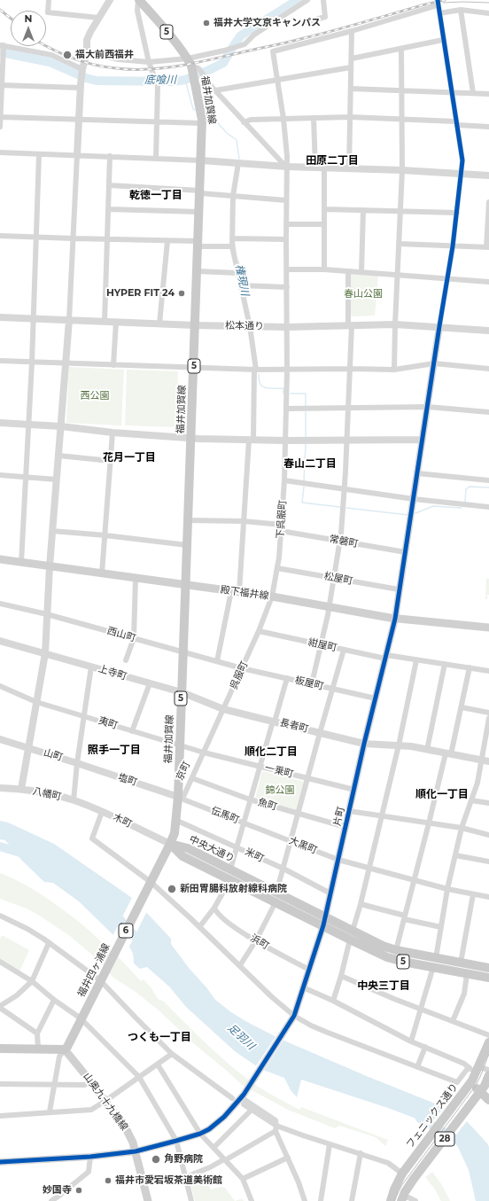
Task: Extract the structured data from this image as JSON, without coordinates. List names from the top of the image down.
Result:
{
  "streets": {
    "main road": [
      "5",
      "福井加賀線",
      "殿下福井線",
      "京町",
      "中央大通り",
      "6",
      "福井四ヶ浦線",
      "山奥九十九橋線",
      "フェニックス通り",
      "28"
    ],
    "street": [
      "松本通り",
      "下呉服町",
      "常磐町",
      "松屋町",
      "西山町",
      "紺屋町",
      "上寺町",
      "呉服町",
      "板屋町",
      "夷町",
      "長者町",
      "山町",
      "一乗町",
      "塩町",
      "八幡町",
      "魚町",
      "伝馬町",
      "片町",
      "木町",
      "大黒町",
      "米町",
      "浜町"
    ]
  },
  "crossings": [
    ["福井加賀線", "松本通り"],
    ["福井加賀線", "常磐町"],
    ["福井加賀線", "殿下福井線"],
    ["福井加賀線", "西山町"],
    ["福井加賀線", "上寺町"],
    ["福井加賀線", "夷町"],
    ["福井加賀線", "京町"],
    ["福井加賀線", "一乗町"],
    ["福井加賀線", "塩町"],
    ["福井加賀線", "伝馬町"],
    ["松本通り", "下呉服町"],
    ["松本通り", "片町"],
    ["下呉服町", "常磐町"],
    ["下呉服町", "松屋町"],
    ["下呉服町", "呉服町"],
    ["常磐町", "片町"],
    ["松屋町", "呉服町"],
    ["松屋町", "片町"],
    ["殿下福井線", "呉服町"],
    ["殿下福井線", "片町"],
    ["西山町", "呉服町"],
    ["西山町", "板屋町"],
    ["紺屋町", "呉服町"],
    ["紺屋町", "片町"],
    ["上寺町", "呉服町"],
    ["上寺町", "長者町"],
    ["呉服町", "板屋町"],
    ["呉服町", "長者町"],
    ["呉服町", "京町"],
    ["呉服町", "一乗町"],
    ["板屋町", "片町"],
    ["夷町", "一乗町"],
    ["長者町", "片町"],
    ["山町", "塩町"],
    ["京町", "一乗町"],
    ["京町", "塩町"],
    ["京町", "魚町"],
    ["京町", "伝馬町"],
    ["京町", "木町"],
    ["京町", "中央大通り"],
    ["京町", "米町"],
    ["京町", "福井四ヶ浦線"],
    ["一乗町", "片町"],
    ["塩町", "伝馬町"],
    ["八幡町", "木町"],
    ["魚町", "片町"],
    ["伝馬町", "大黒町"],
    ["片町", "大黒町"],
    ["片町", "中央大通り"],
    ["片町", "米町"],
    ["片町", "浜町"],
    ["片町", "山奥九十九橋線"],
    ["木町", "中央大通り"],
    ["木町", "福井四ヶ浦線"],
    ["中央大通り", "福井四ヶ浦線"],
    ["福井四ヶ浦線", "山奥九十九橋線"]
  ],
  "districts": [
    "田原二丁目",
    "乾徳一丁目",
    "花月一丁目",
    "春山二丁目",
    "照手一丁目",
    "順化二丁目",
    "順化一丁目",
    "中央三丁目",
    "つくも一丁目"
  ],
  "water": ["底喰川", "権現川", "足羽川"],
  "parks": ["春山公園", "西公園", "錦公園"],
  "places": [
    "福井大学文京キャンパス",
    "福大前西福井",
    "HYPER FIT 24",
    "新田胃腸科放射線科病院",
    "角野病院",
    "福井市愛宕坂茶道美術館",
    "妙国寺"
  ],
  "north": "top"
}
